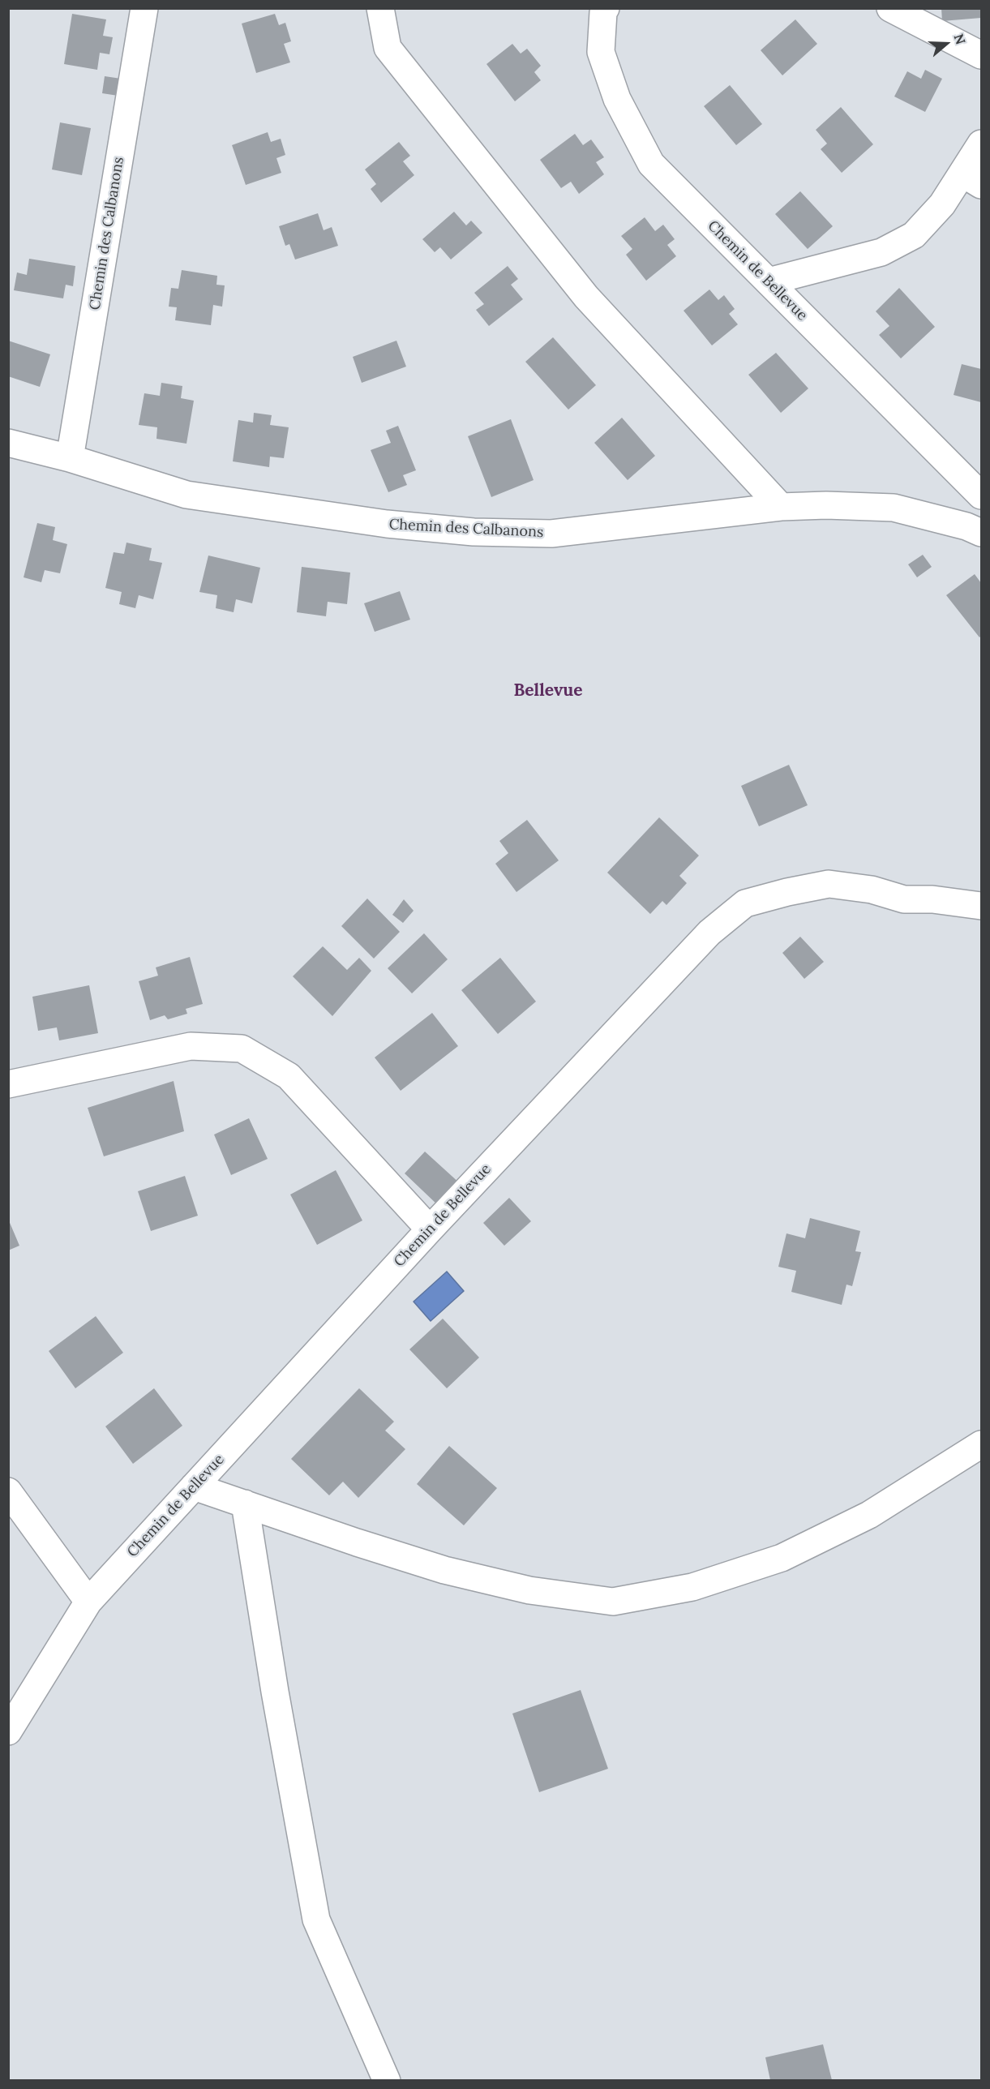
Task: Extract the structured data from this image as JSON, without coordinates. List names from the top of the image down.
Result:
{
  "streets": {
    "street": ["Chemin des Calbanons", "Chemin de Bellevue"]
  },
  "districts": ["Bellevue"],
  "north": "right"
}
